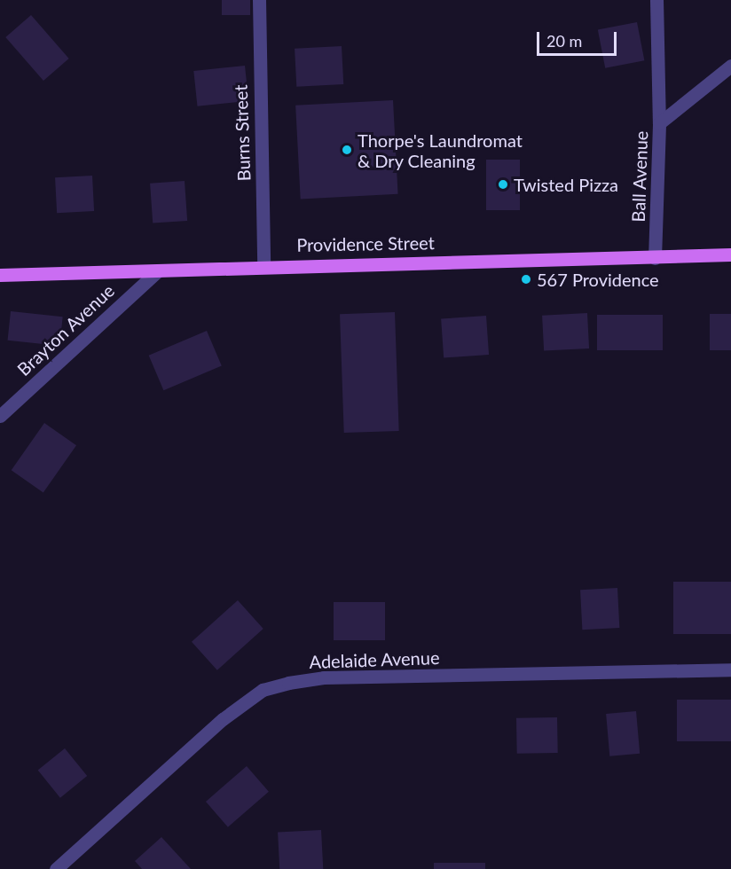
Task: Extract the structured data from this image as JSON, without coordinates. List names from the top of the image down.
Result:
{
  "streets": {
    "main road": ["Providence Street"],
    "street": [
      "Burns Street",
      "Ball Avenue",
      "Brayton Avenue",
      "Adelaide Avenue"
    ]
  },
  "crossings": [
    ["Burns Street", "Providence Street"],
    ["Ball Avenue", "Providence Street"],
    ["Providence Street", "Brayton Avenue"]
  ],
  "places": ["Thorpe's Laundromat & Dry Cleaning", "Twisted Pizza", "567 Providence"],
  "scale_bar": "20 m"
}
